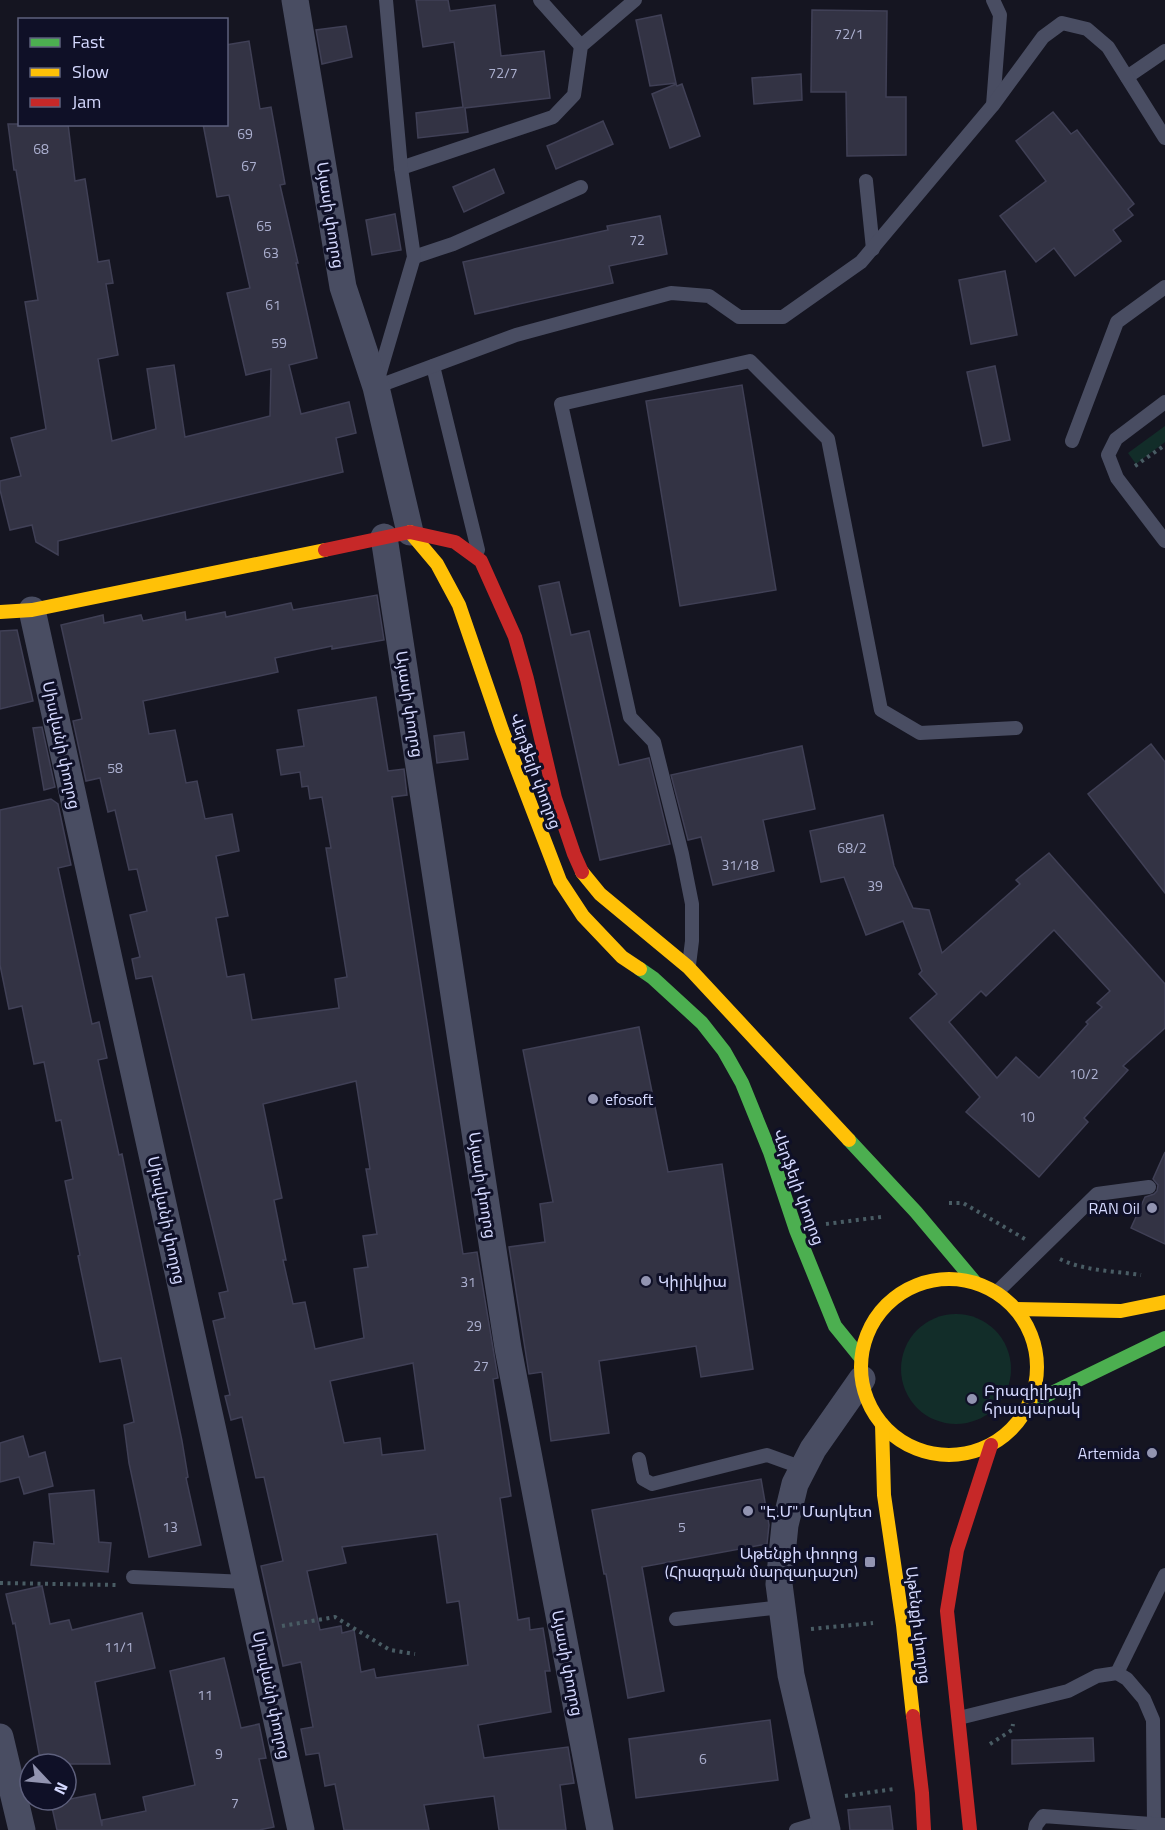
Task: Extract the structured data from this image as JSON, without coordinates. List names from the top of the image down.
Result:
{
  "streets": {
    "street": [
      "Այասի փողոց",
      "Սիսվանի փողոց",
      "Վերֆելի փողոց",
      "Աթենքի փողոց"
    ]
  },
  "crossings": [
    ["Այասի փողոց", "Վերֆելի փողոց"],
    ["Վերֆելի փողոց", "Աթենքի փողոց"]
  ],
  "places": {
    "other": [
      "efosoft",
      "RAN Oil",
      "Կիլիկիա",
      "Բրազիլիայի հրապարակ",
      "Artemida",
      "\"Է.Մ\" Մարկետ"
    ],
    "transit": ["Աթենքի փողոց (Հրազդան մարզադաշտ)"]
  },
  "house_numbers": [
    "72/1",
    "72/7",
    "69",
    "68",
    "67",
    "65",
    "72",
    "63",
    "61",
    "59",
    "58",
    "68/2",
    "31/18",
    "39",
    "10/2",
    "10",
    "31",
    "29",
    "27",
    "13",
    "5",
    "11/1",
    "11",
    "9",
    "6",
    "7"
  ],
  "legend": ["Fast", "Slow", "Jam"],
  "north": "bottom right"
}
